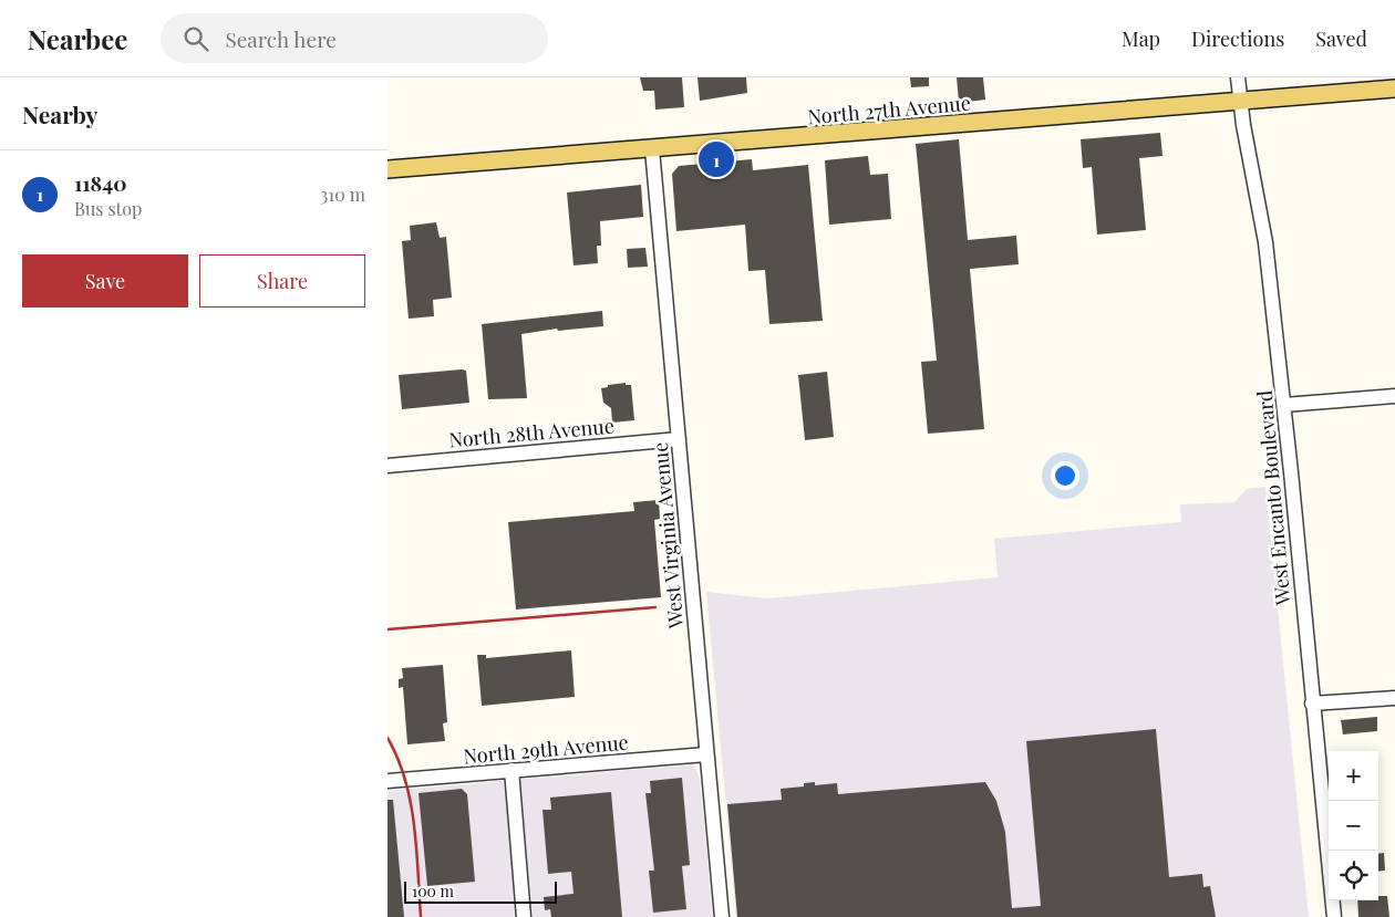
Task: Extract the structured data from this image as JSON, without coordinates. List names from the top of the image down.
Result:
{
  "streets": {
    "main road": ["North 27th Avenue"],
    "street": [
      "North 28th Avenue",
      "West Encanto Boulevard",
      "West Virginia Avenue",
      "North 29th Avenue"
    ]
  },
  "crossings": [
    ["North 27th Avenue", "West Encanto Boulevard"],
    ["North 27th Avenue", "West Virginia Avenue"],
    ["North 28th Avenue", "West Virginia Avenue"],
    ["West Virginia Avenue", "North 29th Avenue"]
  ],
  "scale_bar": "100 m",
  "page": {
    "header": "Nearbee",
    "search": "Search here",
    "nav": ["Map", "Directions", "Saved"],
    "heading": "Nearby",
    "pins": "1",
    "list": [
      {
        "mark": "1",
        "name": "11840",
        "note": "Bus stop",
        "value": "310 m"
      }
    ],
    "buttons": ["Save", "Share"],
    "map_buttons": ["+", "−"],
    "scale": "100 m"
  }
}
